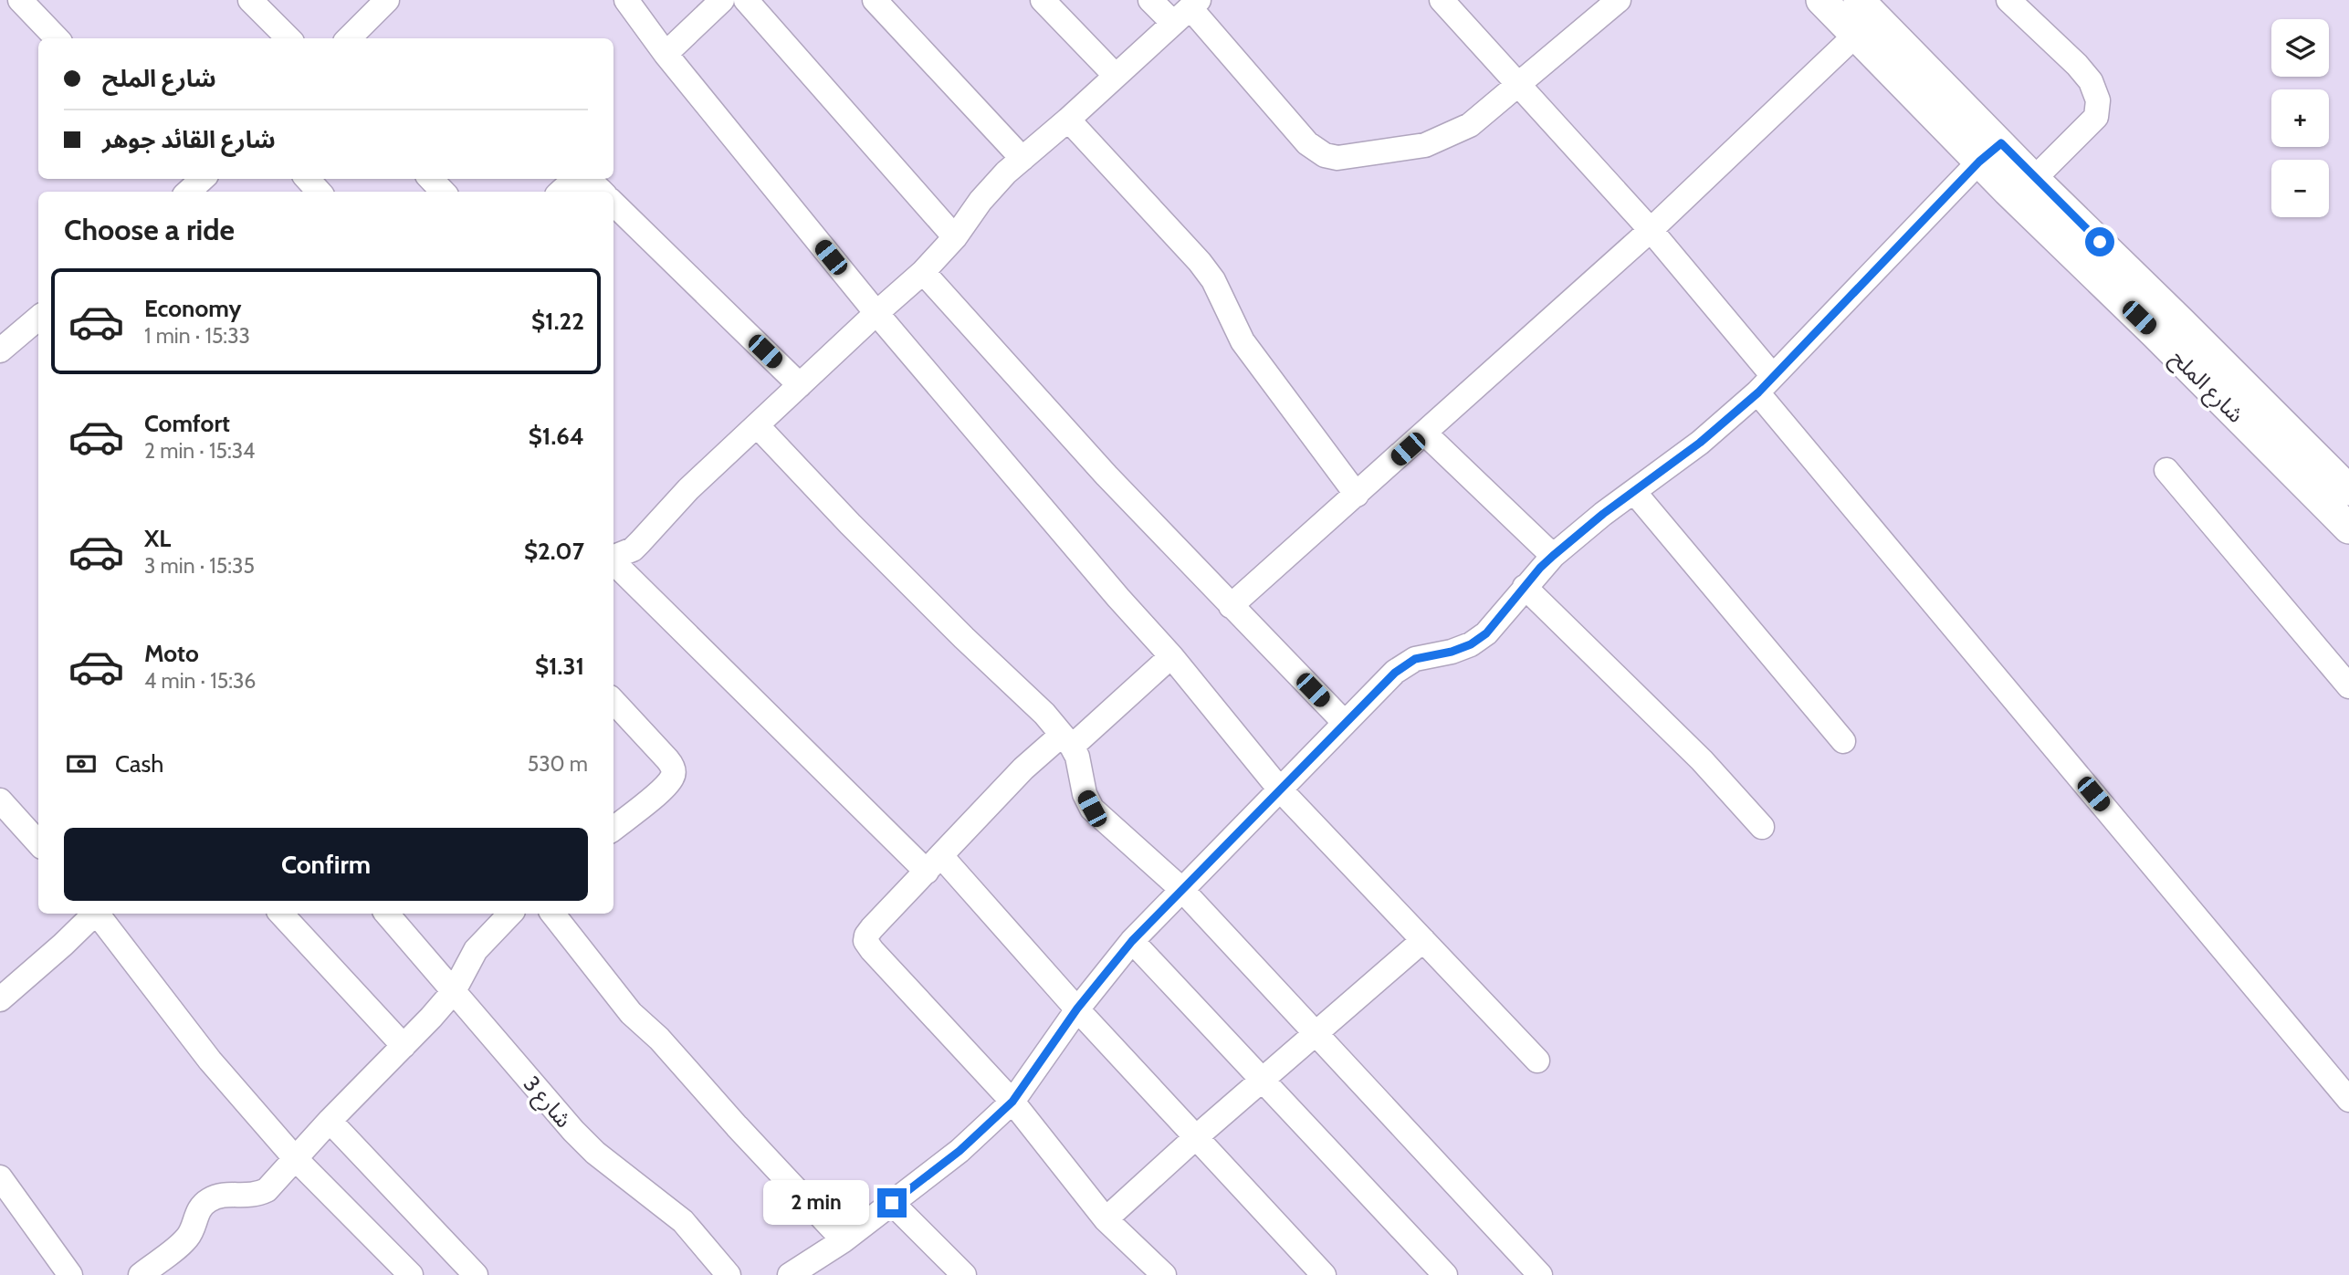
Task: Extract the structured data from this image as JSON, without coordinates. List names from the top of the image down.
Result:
{
  "streets": {
    "street": ["شارع الملح", "شارع 3"]
  },
  "page": {
    "map_buttons": ["+", "−"],
    "banner": ["شارع الملح", "شارع القائد جوهر"],
    "heading": "Choose a ride",
    "list": [
      {
        "name": "Economy",
        "note": "1 min · 15:33",
        "value": "$1.22"
      },
      {
        "name": "Comfort",
        "note": "2 min · 15:34",
        "value": "$1.64"
      },
      {
        "name": "XL",
        "note": "3 min · 15:35",
        "value": "$2.07"
      },
      {
        "name": "Moto",
        "note": "4 min · 15:36",
        "value": "$1.31"
      }
    ],
    "pay": ["Cash", "530 m"],
    "buttons": "Confirm",
    "bubble": "2 min"
  }
}
